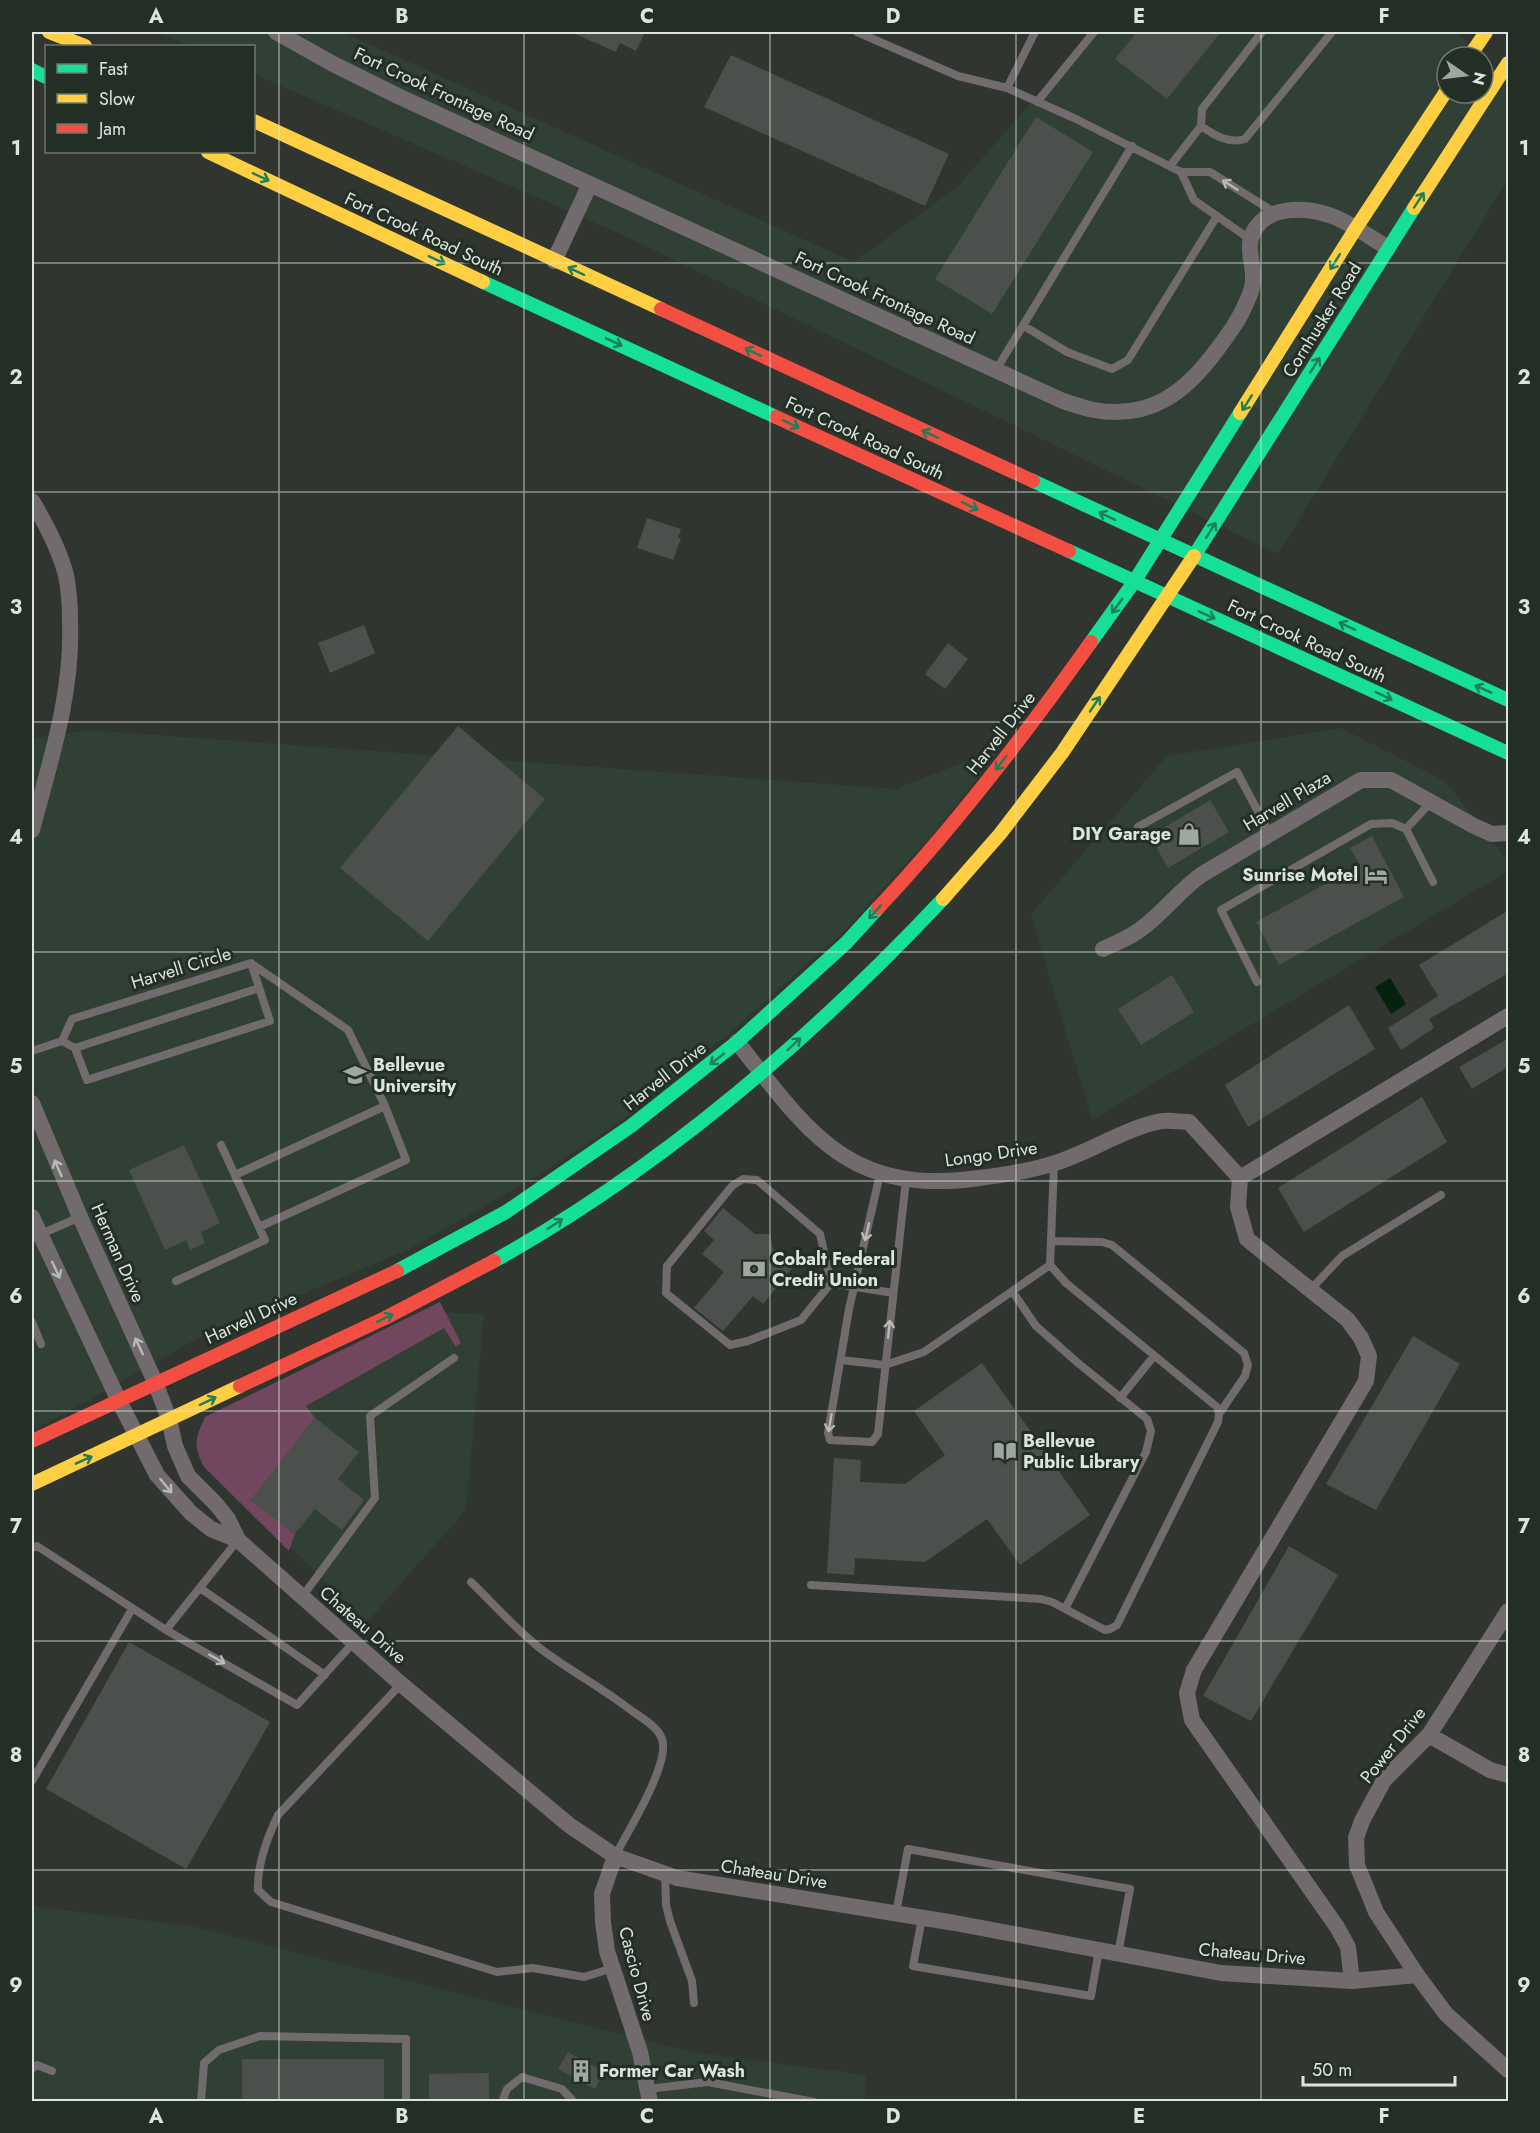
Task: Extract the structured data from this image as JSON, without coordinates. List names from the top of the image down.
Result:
{
  "streets": {
    "main road": ["Fort Crook Road South", "Cornhusker Road", "Harvell Drive"],
    "street": [
      "Fort Crook Frontage Road",
      "Harvell Plaza",
      "Longo Drive",
      "Herman Drive",
      "Chateau Drive",
      "Power Drive",
      "Cascio Drive"
    ],
    "lane": ["Harvell Circle"]
  },
  "crossings": [
    ["Fort Crook Road South", "Cornhusker Road"],
    ["Fort Crook Road South", "Harvell Drive"],
    ["Cornhusker Road", "Harvell Drive"],
    ["Harvell Drive", "Longo Drive"],
    ["Harvell Drive", "Herman Drive"],
    ["Herman Drive", "Chateau Drive"],
    ["Chateau Drive", "Power Drive"],
    ["Chateau Drive", "Cascio Drive"]
  ],
  "places": {
    "shop": ["DIY Garage"],
    "hotel": ["Sunrise Motel"],
    "school or university": ["Bellevue University"],
    "bank": ["Cobalt Federal Credit Union"],
    "library": ["Bellevue Public Library"],
    "building": ["Former Car Wash"]
  },
  "legend": ["Fast", "Slow", "Jam"],
  "scale_bar": "50 m",
  "north": "right",
  "grid": {
    "columns": [
      "A",
      "B",
      "C",
      "D",
      "E",
      "F"
    ],
    "rows": [
      "1",
      "2",
      "3",
      "4",
      "5",
      "6",
      "7",
      "8",
      "9"
    ]
  }
}
